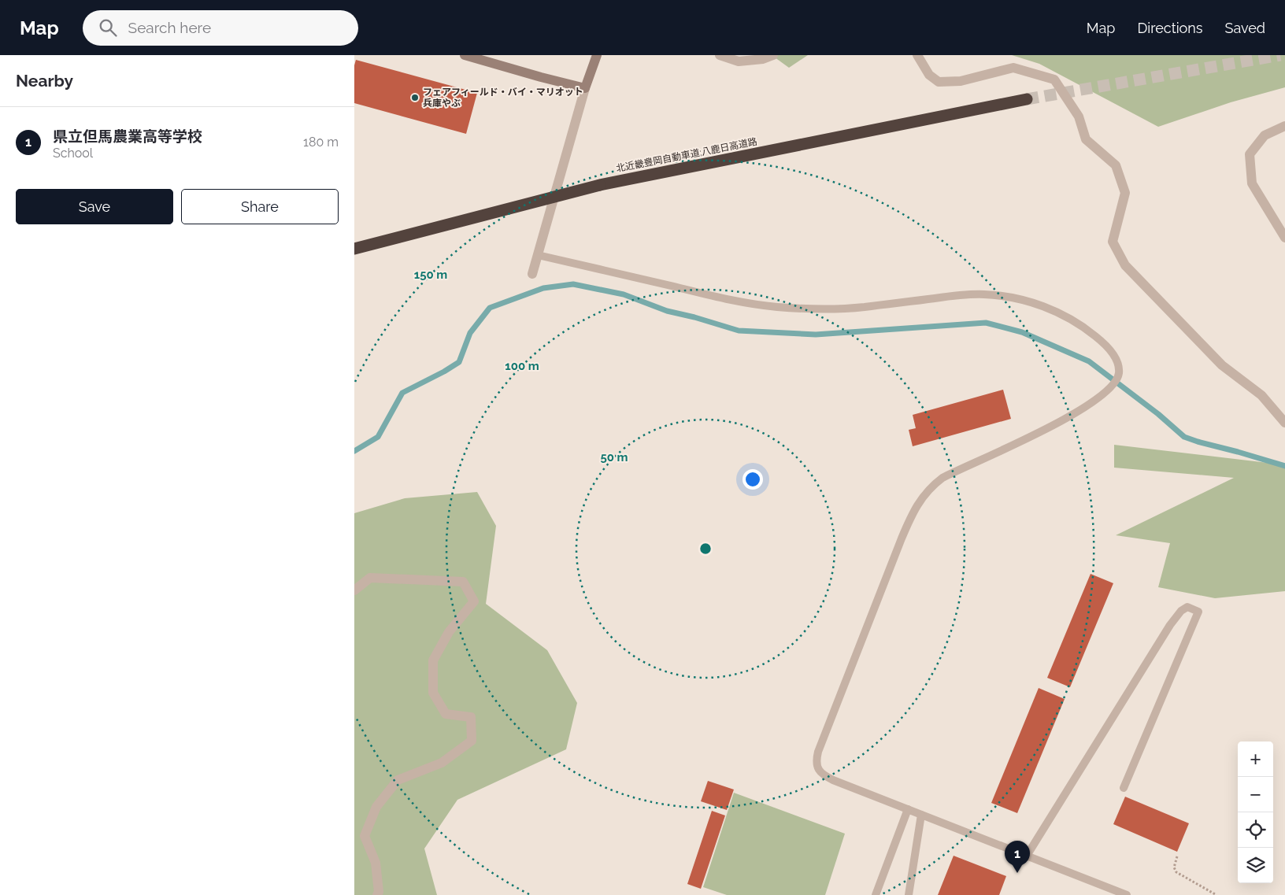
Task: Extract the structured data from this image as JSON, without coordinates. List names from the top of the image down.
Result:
{
  "streets": {
    "highway": ["北近畿豊岡自動車道;八鹿日高道路"]
  },
  "places": ["フェアフィールド・バイ・マリオット 兵庫やぶ"],
  "page": {
    "header": "Map",
    "search": "Search here",
    "nav": ["Map", "Directions", "Saved"],
    "heading": "Nearby",
    "list": [
      {
        "mark": "1",
        "name": "県立但馬農業高等学校",
        "note": "School",
        "value": "180 m"
      }
    ],
    "buttons": ["Save", "Share"],
    "map_buttons": ["+", "−"],
    "pins": "1"
  },
  "rings": ["150 m", "100 m", "50 m"]
}
